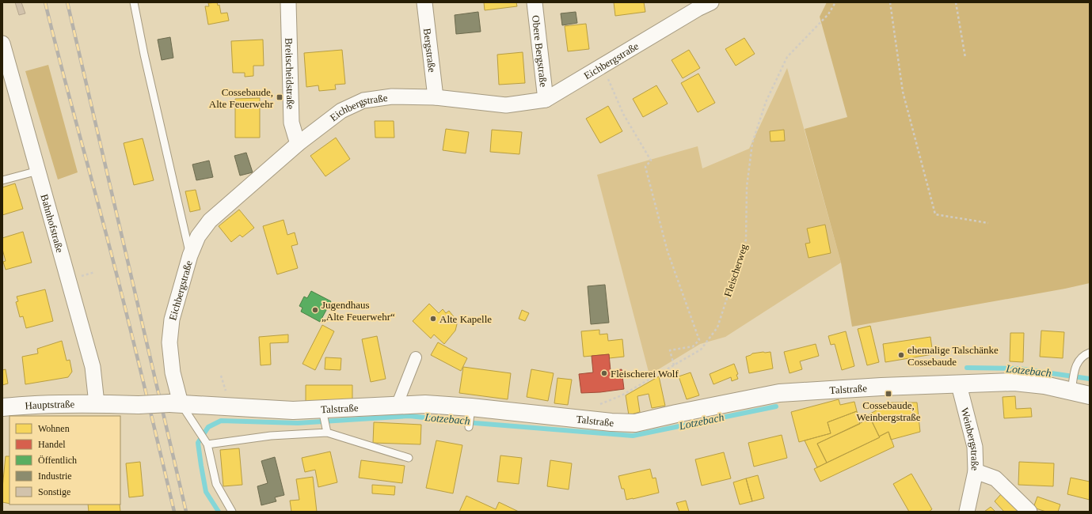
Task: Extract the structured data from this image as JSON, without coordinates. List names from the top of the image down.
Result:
{
  "streets": {
    "street": [
      "Bergstraße",
      "Obere Bergstraße",
      "Eichbergstraße",
      "Breitscheidstraße",
      "Bahnhofstraße",
      "Talstraße",
      "Hauptstraße",
      "Weinbergstraße"
    ],
    "path": ["Fleischerweg"]
  },
  "crossings": [
    ["Bergstraße", "Eichbergstraße"],
    ["Obere Bergstraße", "Eichbergstraße"],
    ["Eichbergstraße", "Breitscheidstraße"],
    ["Eichbergstraße", "Talstraße"],
    ["Bahnhofstraße", "Talstraße"],
    ["Bahnhofstraße", "Hauptstraße"],
    ["Talstraße", "Hauptstraße"],
    ["Talstraße", "Weinbergstraße"]
  ],
  "water": ["Lotzebach"],
  "places": {
    "transit": ["Cossebaude, Alte Feuerwehr", "Cossebaude, Weinbergstraße"],
    "other": [
      "Jugendhaus „Alte Feuerwehr“",
      "Alte Kapelle",
      "ehemalige Talschänke Cossebaude",
      "Fleischerei Wolf"
    ]
  },
  "legend": [
    "Wohnen",
    "Handel",
    "Öffentlich",
    "Industrie",
    "Sonstige"
  ]
}
